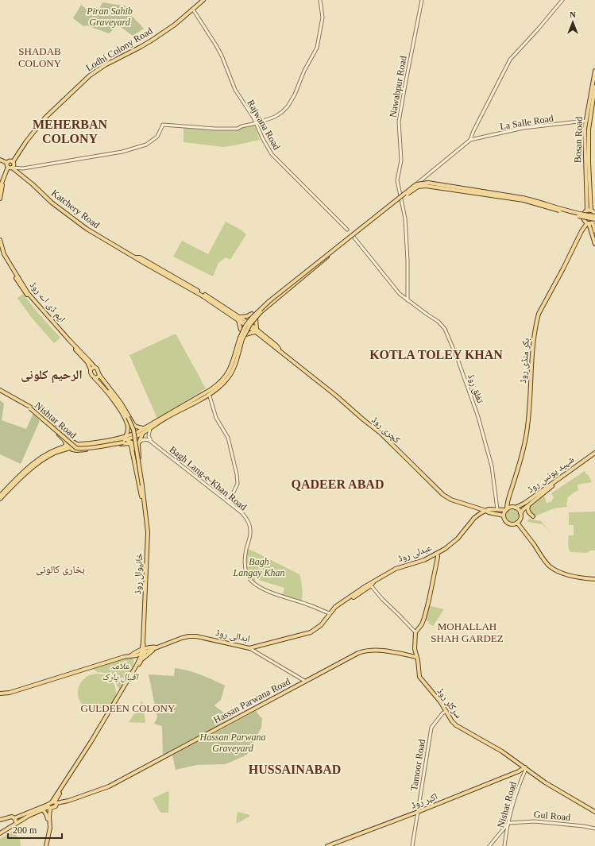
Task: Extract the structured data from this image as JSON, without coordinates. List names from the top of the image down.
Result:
{
  "streets": {
    "main road": [
      "Lodhi Colony Road",
      "Bosan Road",
      "Katchery Road",
      "ایم ڈی اے روڈ",
      "بکر منڈی روڈ",
      "Nishtar Road",
      "کچری روڈ",
      "شہید یونس روڈ",
      "عبدلی روڈ",
      "خانیوال روڈ",
      "ابدالی روڈ",
      "Hassan Parwana Road",
      "سرکلر روڈ",
      "اکبر روڈ"
    ],
    "street": [
      "Nawabpur Road",
      "La Salle Road",
      "Rajwana Road",
      "تغلق روڈ",
      "Bagh Lang-e-Khan Road",
      "Tamoor Road",
      "Nishat Road",
      "Gul Road"
    ]
  },
  "crossings": [
    ["Lodhi Colony Road", "Rajwana Road"],
    ["Nawabpur Road", "تغلق روڈ"],
    ["La Salle Road", "Bosan Road"],
    ["Bosan Road", "بکر منڈی روڈ"],
    ["Katchery Road", "کچری روڈ"],
    ["ایم ڈی اے روڈ", "خانیوال روڈ"],
    ["بکر منڈی روڈ", "شہید یونس روڈ"],
    ["بکر منڈی روڈ", "عبدلی روڈ"],
    ["تغلق روڈ", "عبدلی روڈ"],
    ["کچری روڈ", "عبدلی روڈ"],
    ["شہید یونس روڈ", "عبدلی روڈ"],
    ["Bagh Lang-e-Khan Road", "ابدالی روڈ"],
    ["عبدلی روڈ", "ابدالی روڈ"],
    ["Hassan Parwana Road", "سرکلر روڈ"],
    ["سرکلر روڈ", "Tamoor Road"],
    ["سرکلر روڈ", "اکبر روڈ"],
    ["سرکلر روڈ", "Nishat Road"],
    ["Tamoor Road", "اکبر روڈ"],
    ["اکبر روڈ", "Nishat Road"],
    ["Nishat Road", "Gul Road"]
  ],
  "districts": [
    "SHADAB COLONY",
    "MEHERBAN COLONY",
    "KOTLA TOLEY KHAN",
    "الرحیم کلونی",
    "QADEER ABAD",
    "بخاری کالونی",
    "MOHALLAH SHAH GARDEZ",
    "GULDEEN COLONY",
    "HUSSAINABAD"
  ],
  "parks": [
    "Piran Sahib Graveyard",
    "Bagh Langay Khan",
    "علامہ اقبال پارک",
    "Hassan Parwana Graveyard"
  ],
  "scale_bar": "200 m",
  "north": "top"
}
